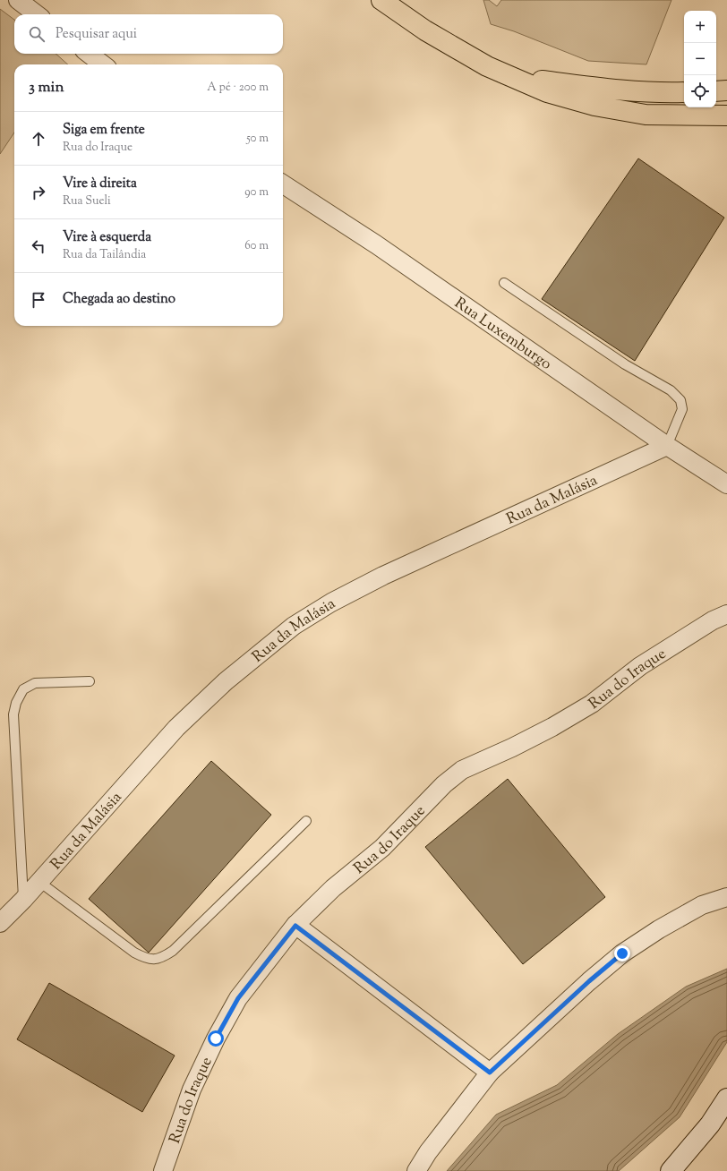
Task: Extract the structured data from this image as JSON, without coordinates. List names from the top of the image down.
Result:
{
  "streets": {
    "street": ["Rua Luxemburgo", "Rua da Malásia", "Rua do Iraque"]
  },
  "crossings": [
    ["Rua Luxemburgo", "Rua da Malásia"]
  ],
  "page": {
    "map_buttons": ["+", "−"],
    "search": "Pesquisar aqui",
    "heading": ["3 min", "A pé · 200 m"],
    "list": [
      ["Siga em frente", "Rua do Iraque", "50 m"],
      ["Vire à direita", "Rua Sueli", "90 m"],
      ["Vire à esquerda", "Rua da Tailândia", "60 m"],
      "Chegada ao destino"
    ]
  }
}
